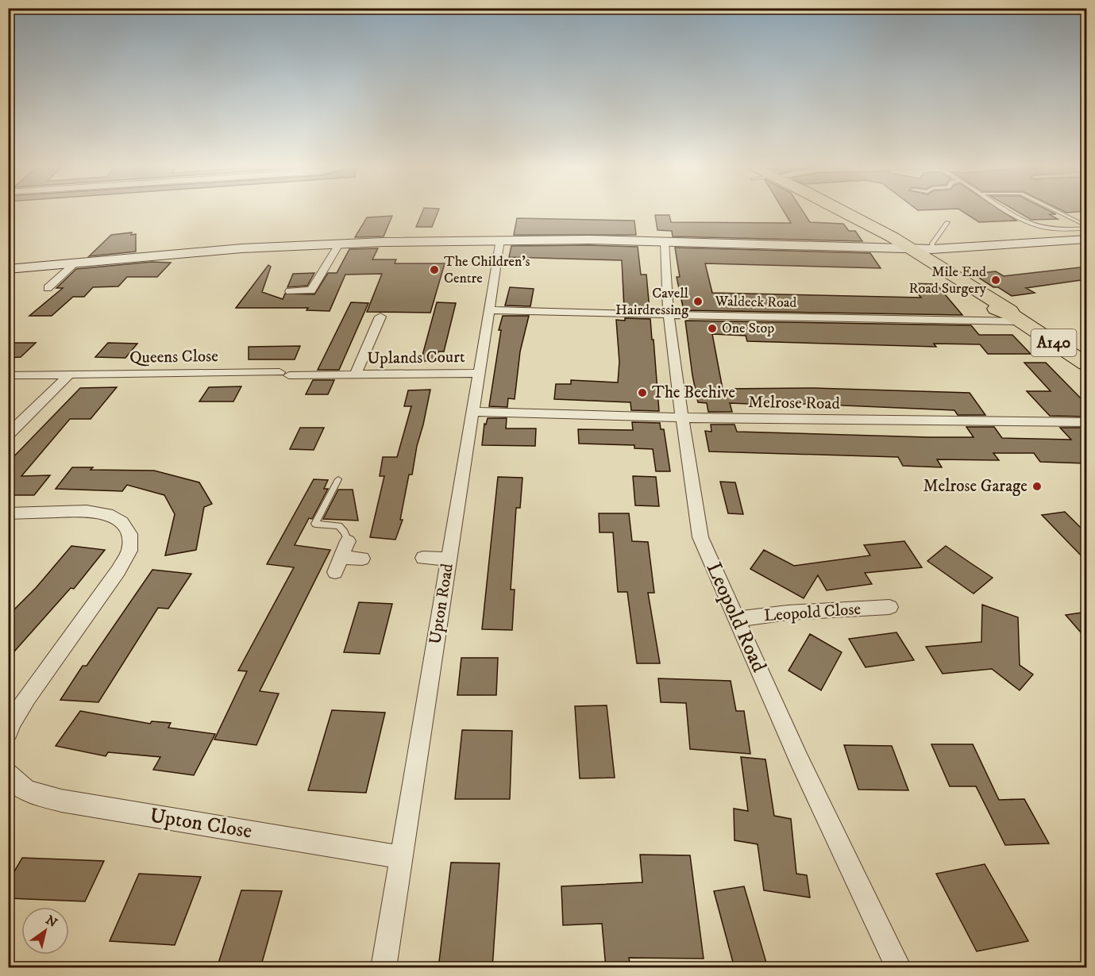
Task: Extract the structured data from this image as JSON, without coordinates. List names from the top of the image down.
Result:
{
  "streets": {
    "highway": ["A140"],
    "street": [
      "Waldeck Road",
      "Queens Close",
      "Uplands Court",
      "Melrose Road",
      "Upton Road",
      "Leopold Close",
      "Leopold Road",
      "Upton Close"
    ]
  },
  "crossings": [
    ["Waldeck Road", "A140"],
    ["Waldeck Road", "Upton Road"],
    ["Waldeck Road", "Leopold Road"],
    ["Queens Close", "Uplands Court"],
    ["Uplands Court", "Upton Road"],
    ["Melrose Road", "Upton Road"],
    ["Melrose Road", "Leopold Road"],
    ["Upton Road", "Upton Close"],
    ["Leopold Close", "Leopold Road"]
  ],
  "places": [
    "The Children's Centre",
    "Mile End Road Surgery",
    "Cavell Hairdressing",
    "One Stop",
    "The Beehive",
    "Melrose Garage"
  ],
  "north": "top right"
}
